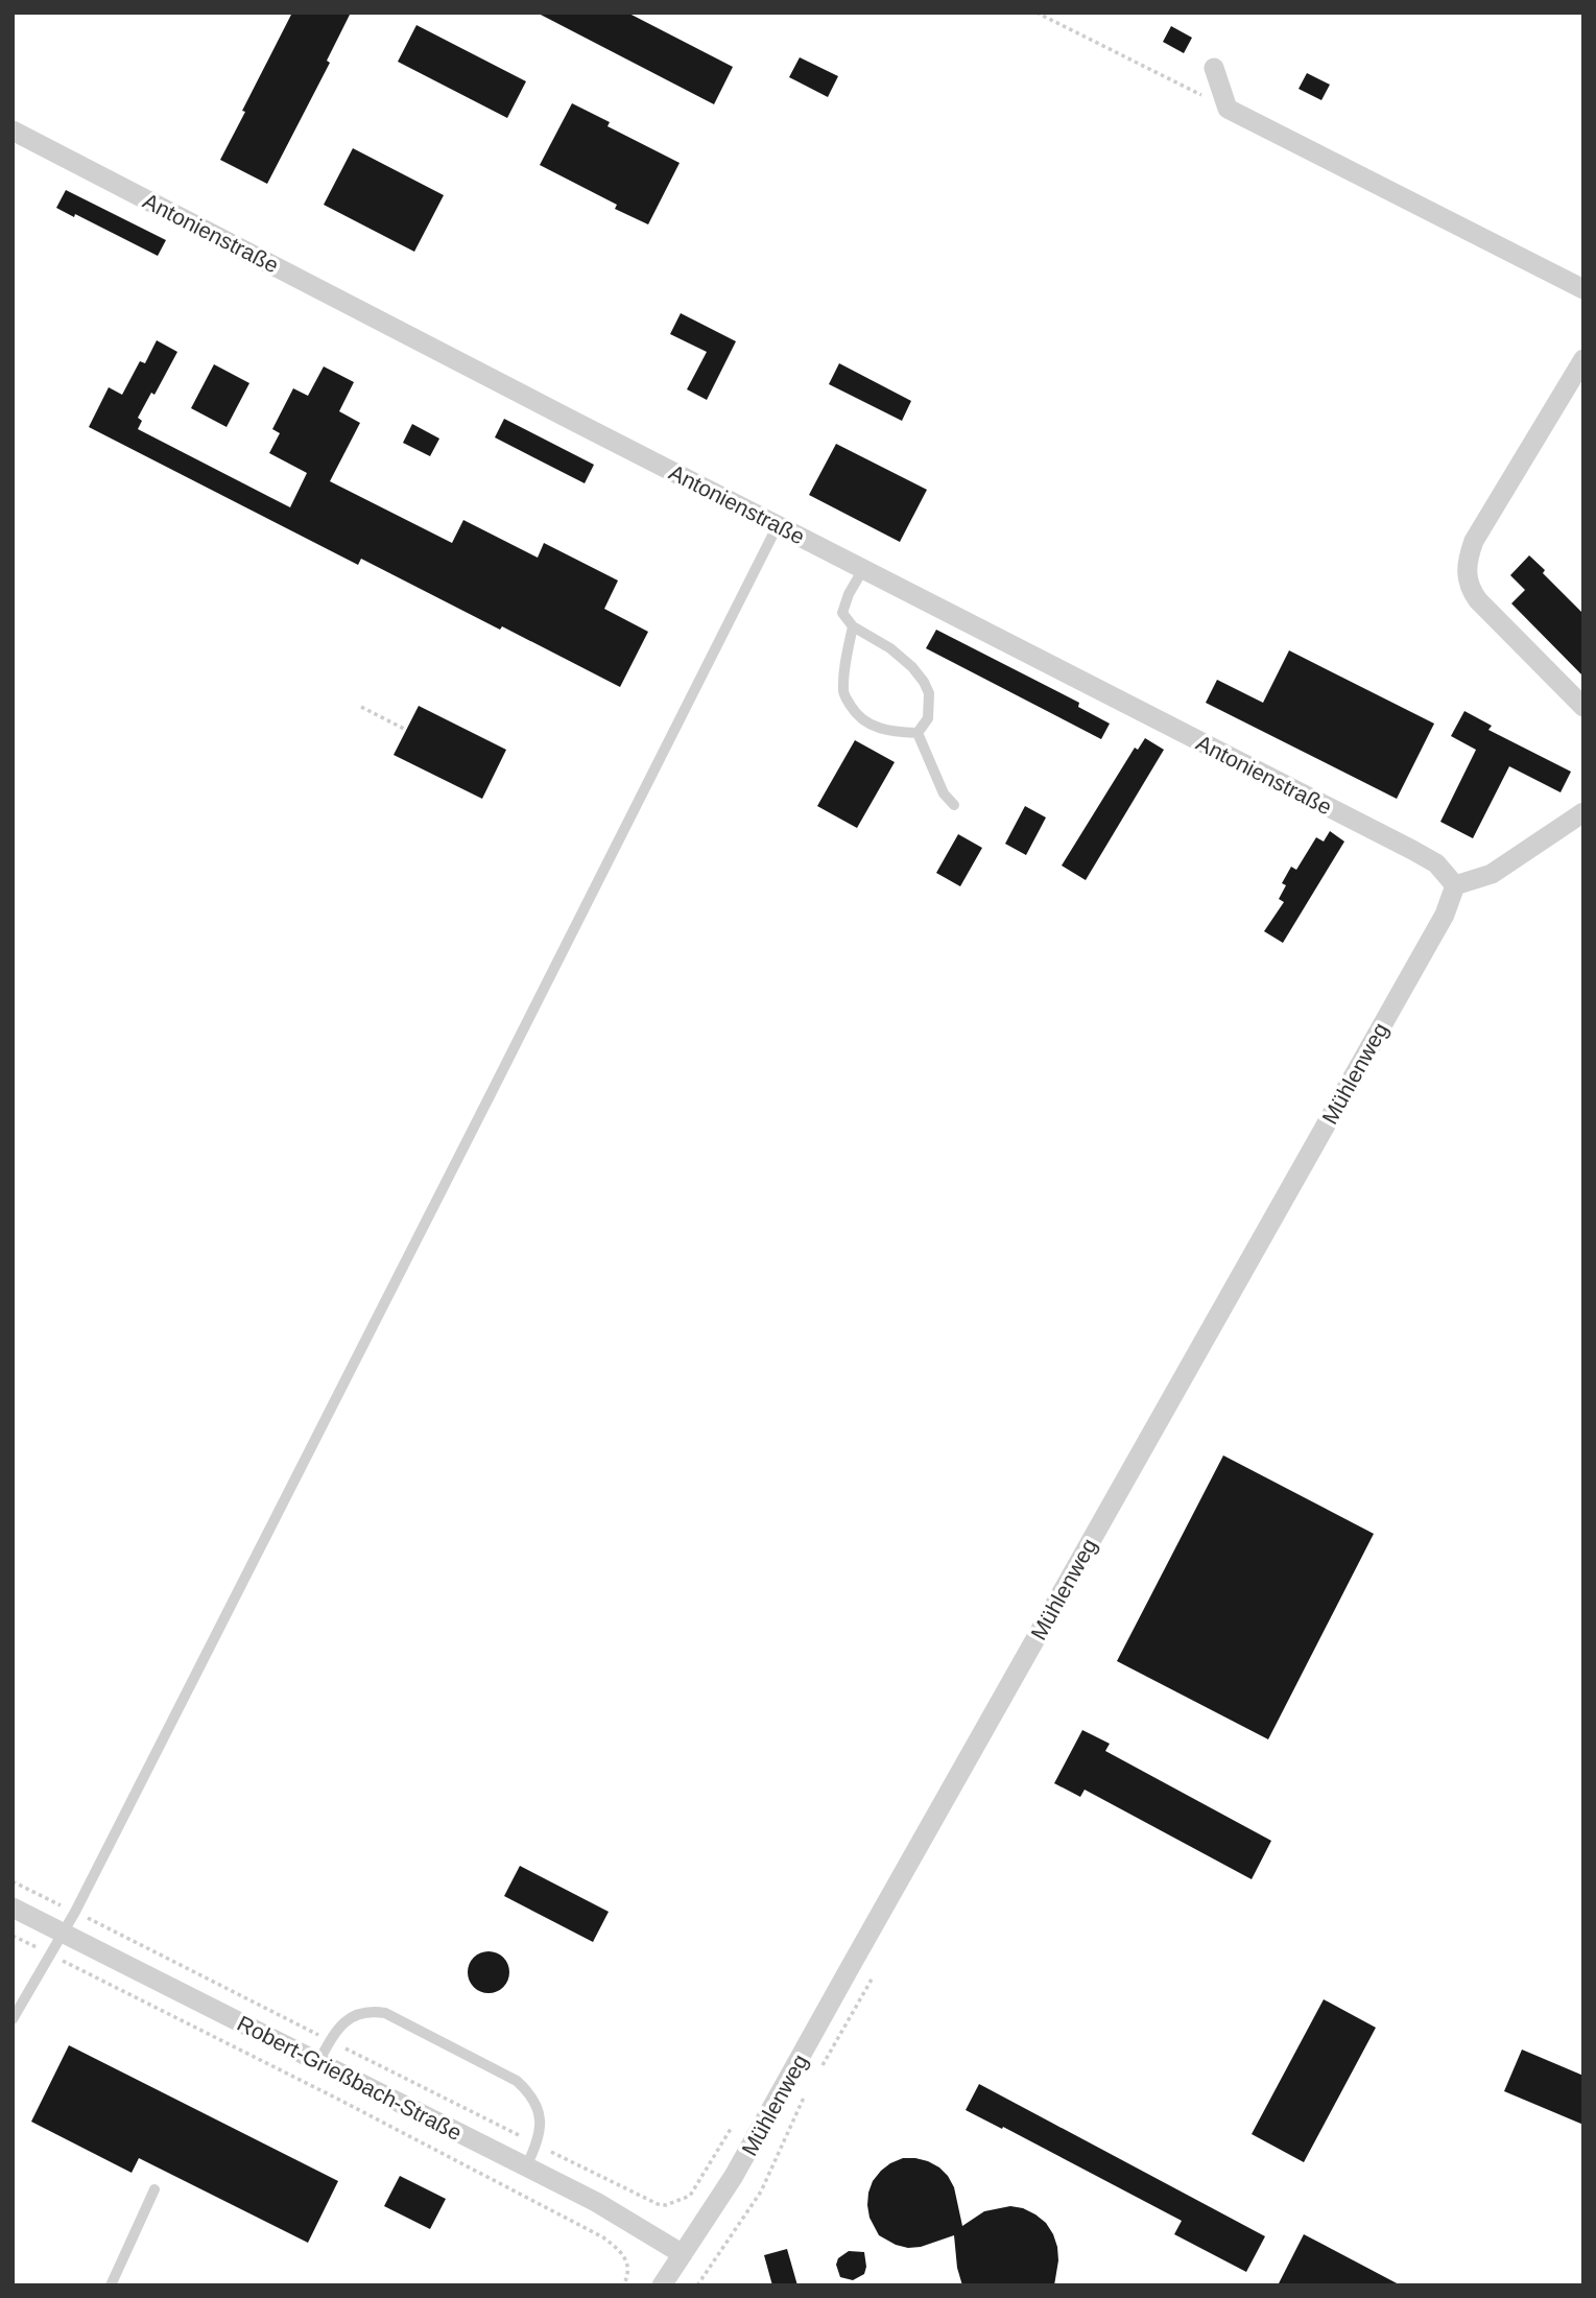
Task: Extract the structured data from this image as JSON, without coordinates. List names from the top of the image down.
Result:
{
  "streets": {
    "street": ["Antonienstraße", "Mühlenweg", "Robert-Grießbach-Straße"]
  },
  "crossings": [
    ["Antonienstraße", "Mühlenweg"],
    ["Mühlenweg", "Robert-Grießbach-Straße"]
  ]
}
